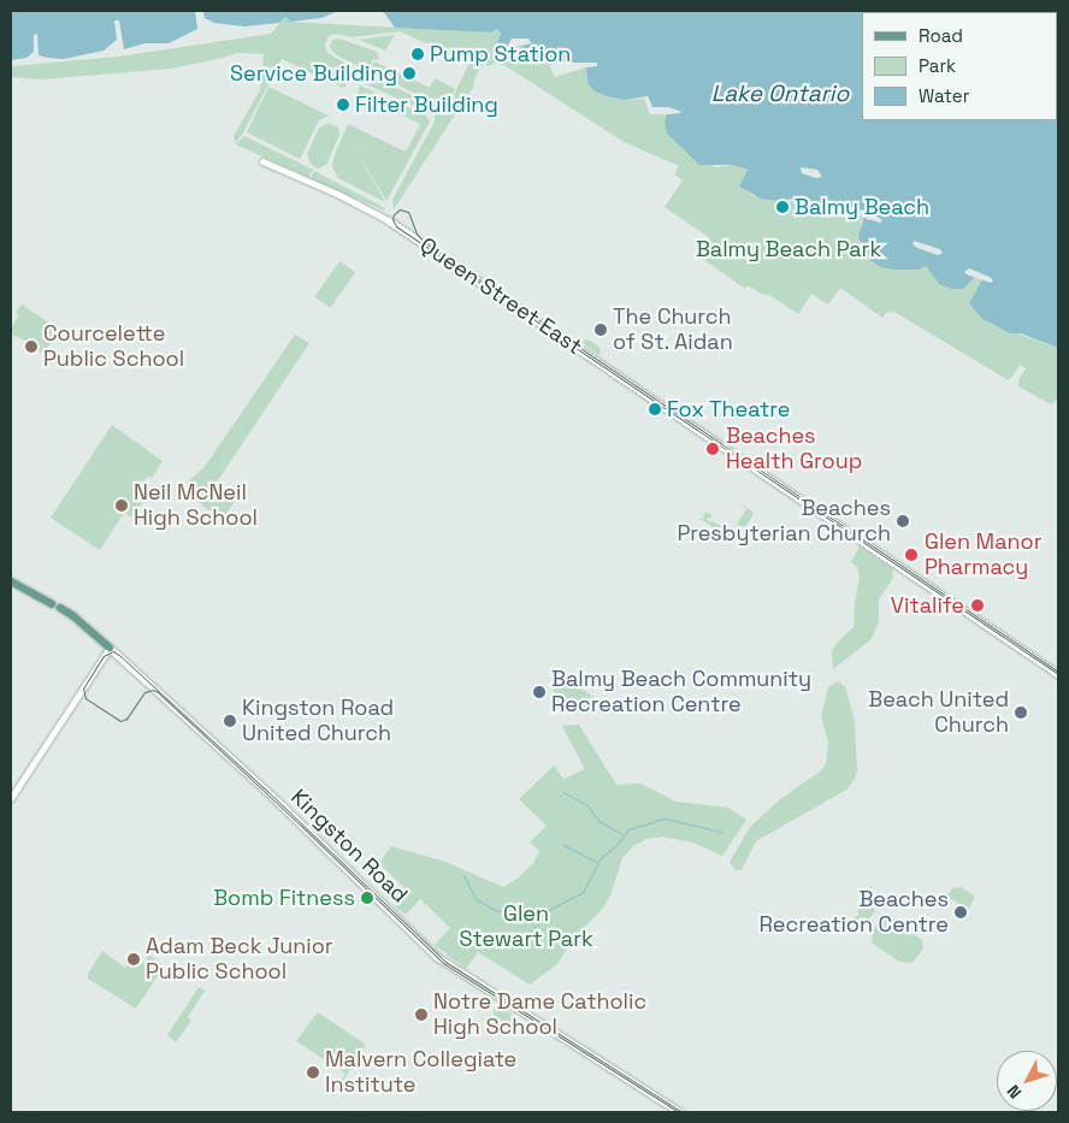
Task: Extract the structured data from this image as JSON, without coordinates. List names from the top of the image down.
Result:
{
  "streets": {
    "main road": ["Queen Street East", "Kingston Road"]
  },
  "water": ["Lake Ontario"],
  "parks": ["Balmy Beach Park", "Glen Stewart Park"],
  "places": [
    "Pump Station",
    "Service Building",
    "Filter Building",
    "Balmy Beach",
    "The Church of St. Aidan",
    "Courcelette Public School",
    "Fox Theatre",
    "Beaches Health Group",
    "Neil McNeil High School",
    "Beaches Presbyterian Church",
    "Glen Manor Pharmacy",
    "Vitalife",
    "Balmy Beach Community Recreation Centre",
    "Beach United Church",
    "Kingston Road United Church",
    "Bomb Fitness",
    "Beaches Recreation Centre",
    "Adam Beck Junior Public School",
    "Notre Dame Catholic High School",
    "Malvern Collegiate Institute"
  ],
  "legend": ["Road", "Park", "Water"],
  "north": "bottom left"
}
